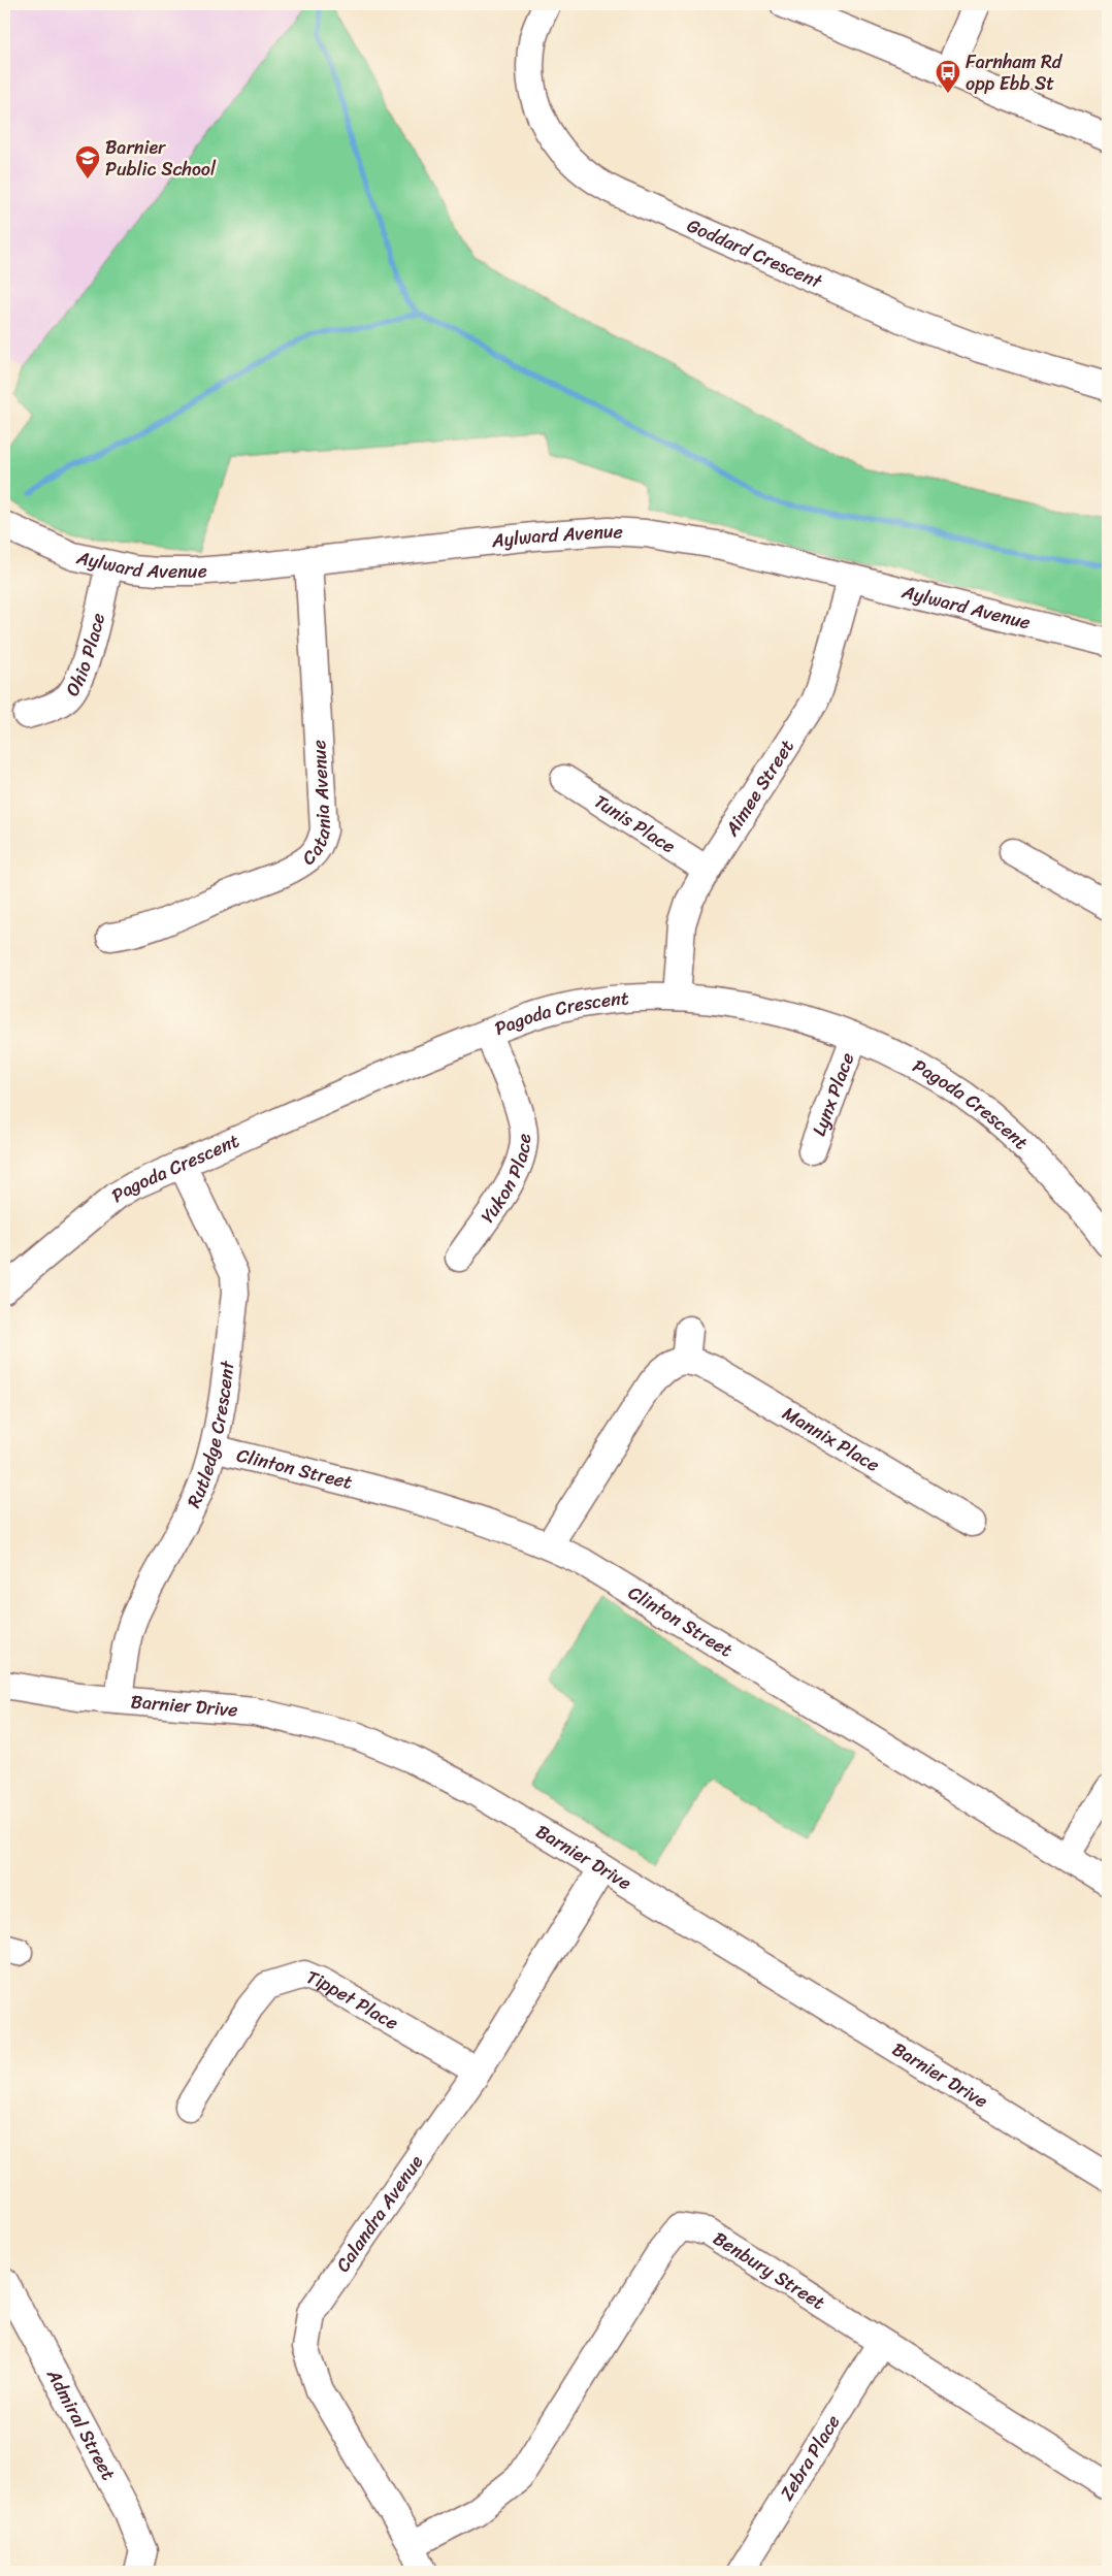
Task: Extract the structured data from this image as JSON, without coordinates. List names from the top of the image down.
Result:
{
  "streets": {
    "street": [
      "Goddard Crescent",
      "Aylward Avenue",
      "Ohio Place",
      "Aimee Street",
      "Catania Avenue",
      "Tunis Place",
      "Pagoda Crescent",
      "Lynx Place",
      "Yukon Place",
      "Rutledge Crescent",
      "Mannix Place",
      "Clinton Street",
      "Barnier Drive",
      "Tippet Place",
      "Calandra Avenue",
      "Benbury Street",
      "Admiral Street",
      "Zebra Place"
    ]
  },
  "crossings": [
    ["Aylward Avenue", "Ohio Place"],
    ["Aylward Avenue", "Aimee Street"],
    ["Aylward Avenue", "Catania Avenue"],
    ["Aimee Street", "Tunis Place"],
    ["Aimee Street", "Pagoda Crescent"],
    ["Pagoda Crescent", "Lynx Place"],
    ["Pagoda Crescent", "Yukon Place"],
    ["Pagoda Crescent", "Rutledge Crescent"],
    ["Rutledge Crescent", "Clinton Street"],
    ["Rutledge Crescent", "Barnier Drive"],
    ["Barnier Drive", "Calandra Avenue"],
    ["Tippet Place", "Calandra Avenue"],
    ["Calandra Avenue", "Benbury Street"],
    ["Benbury Street", "Zebra Place"]
  ],
  "places": {
    "bus stop": ["Farnham Rd opp Ebb St"],
    "school or university": ["Barnier Public School"]
  }
}
